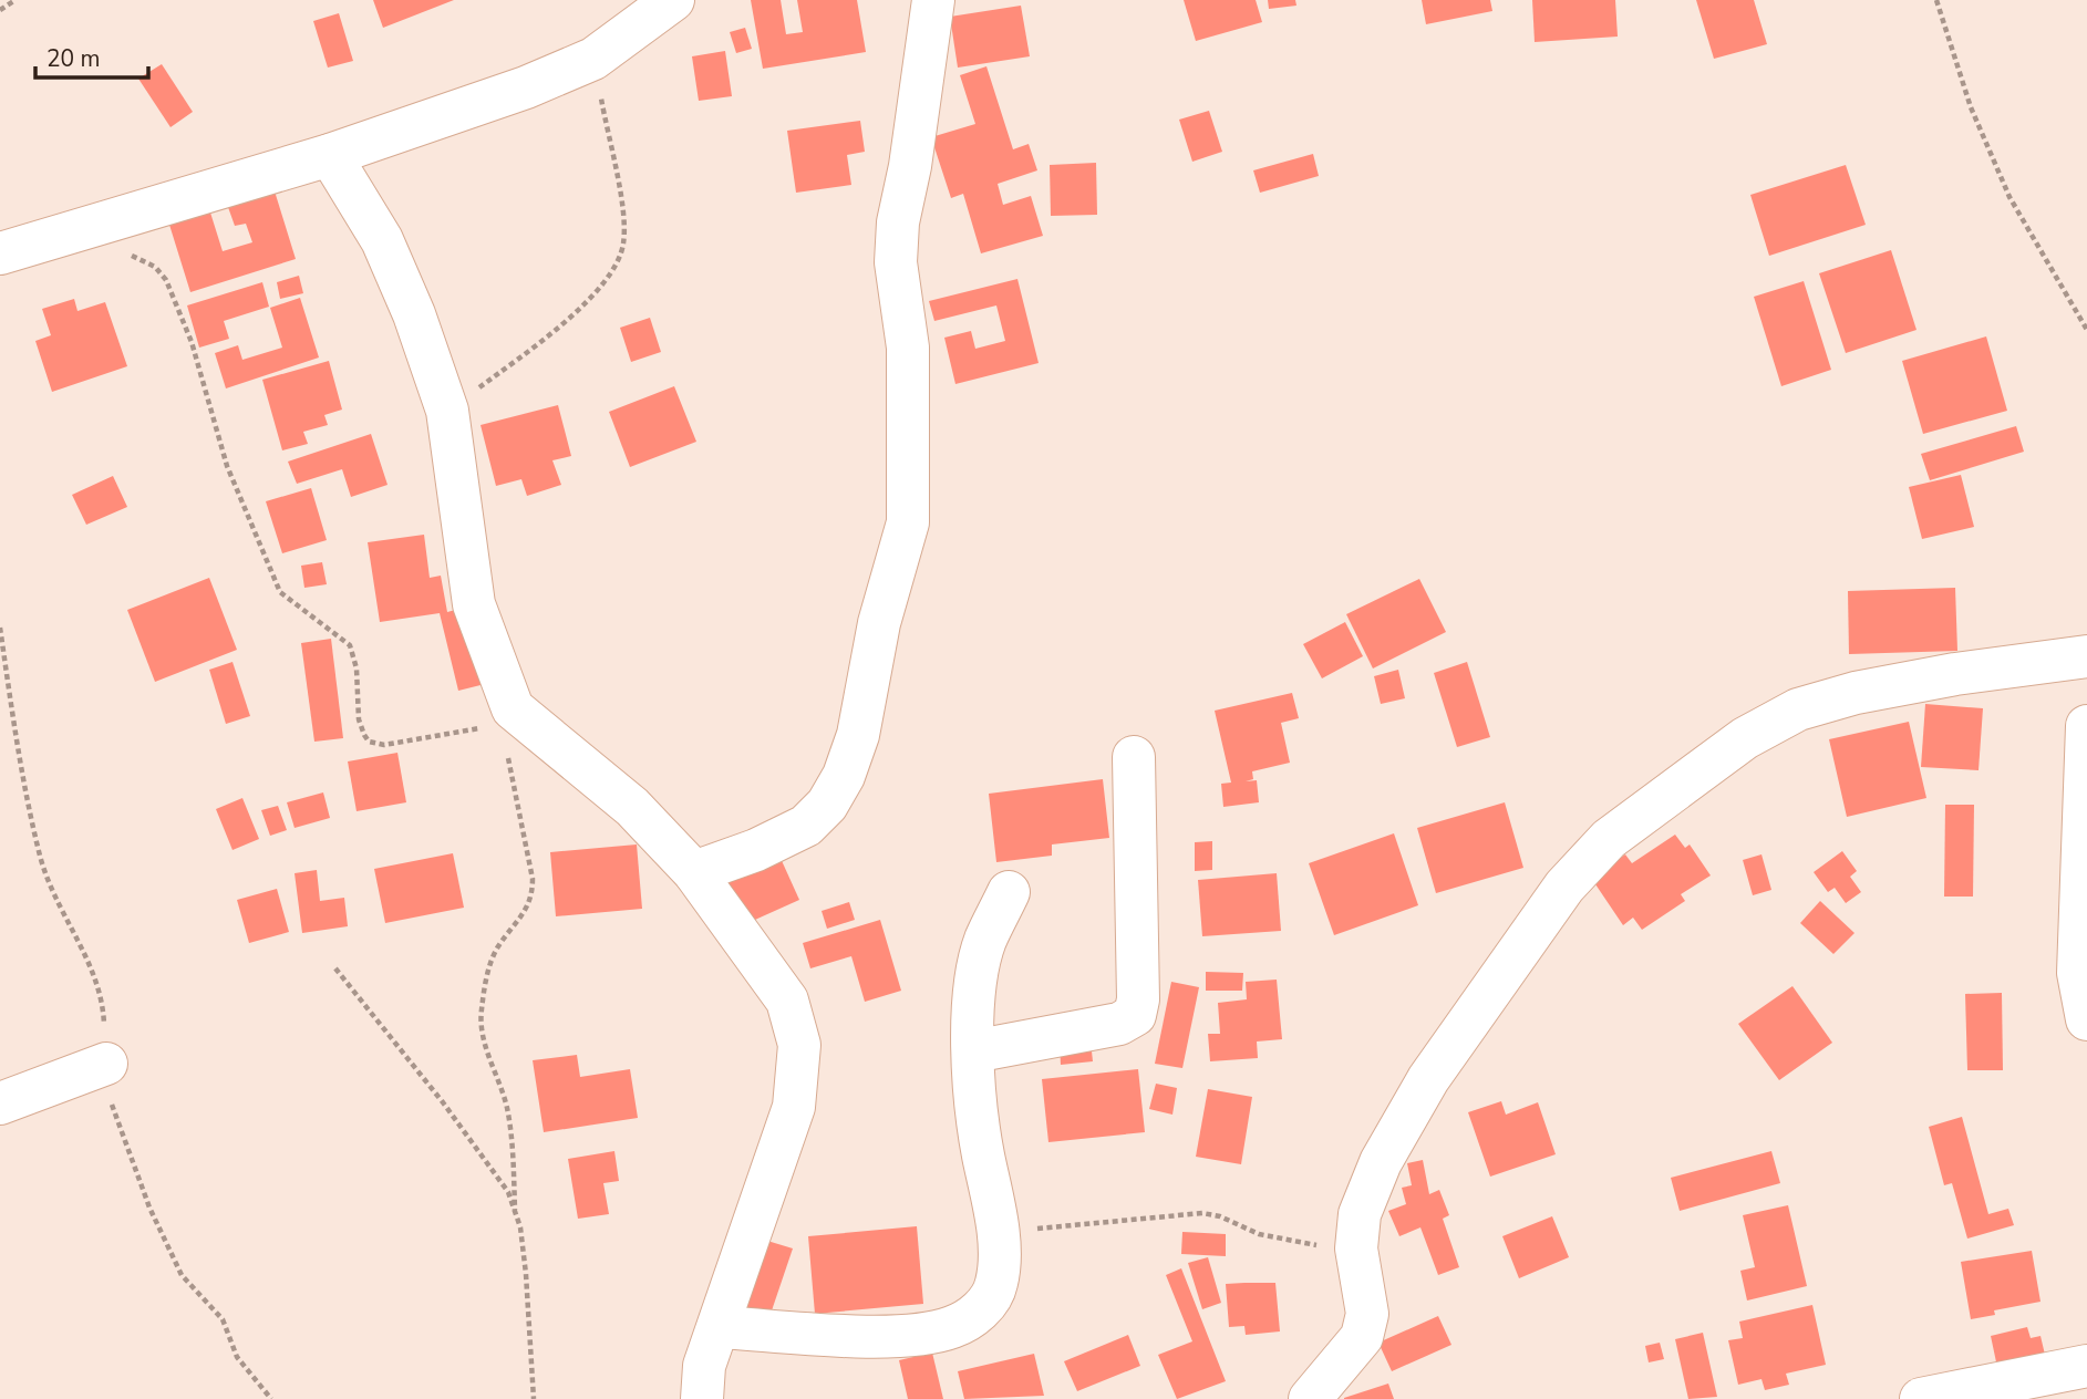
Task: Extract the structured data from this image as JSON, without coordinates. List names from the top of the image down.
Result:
{
  "scale_bar": "20 m"
}
